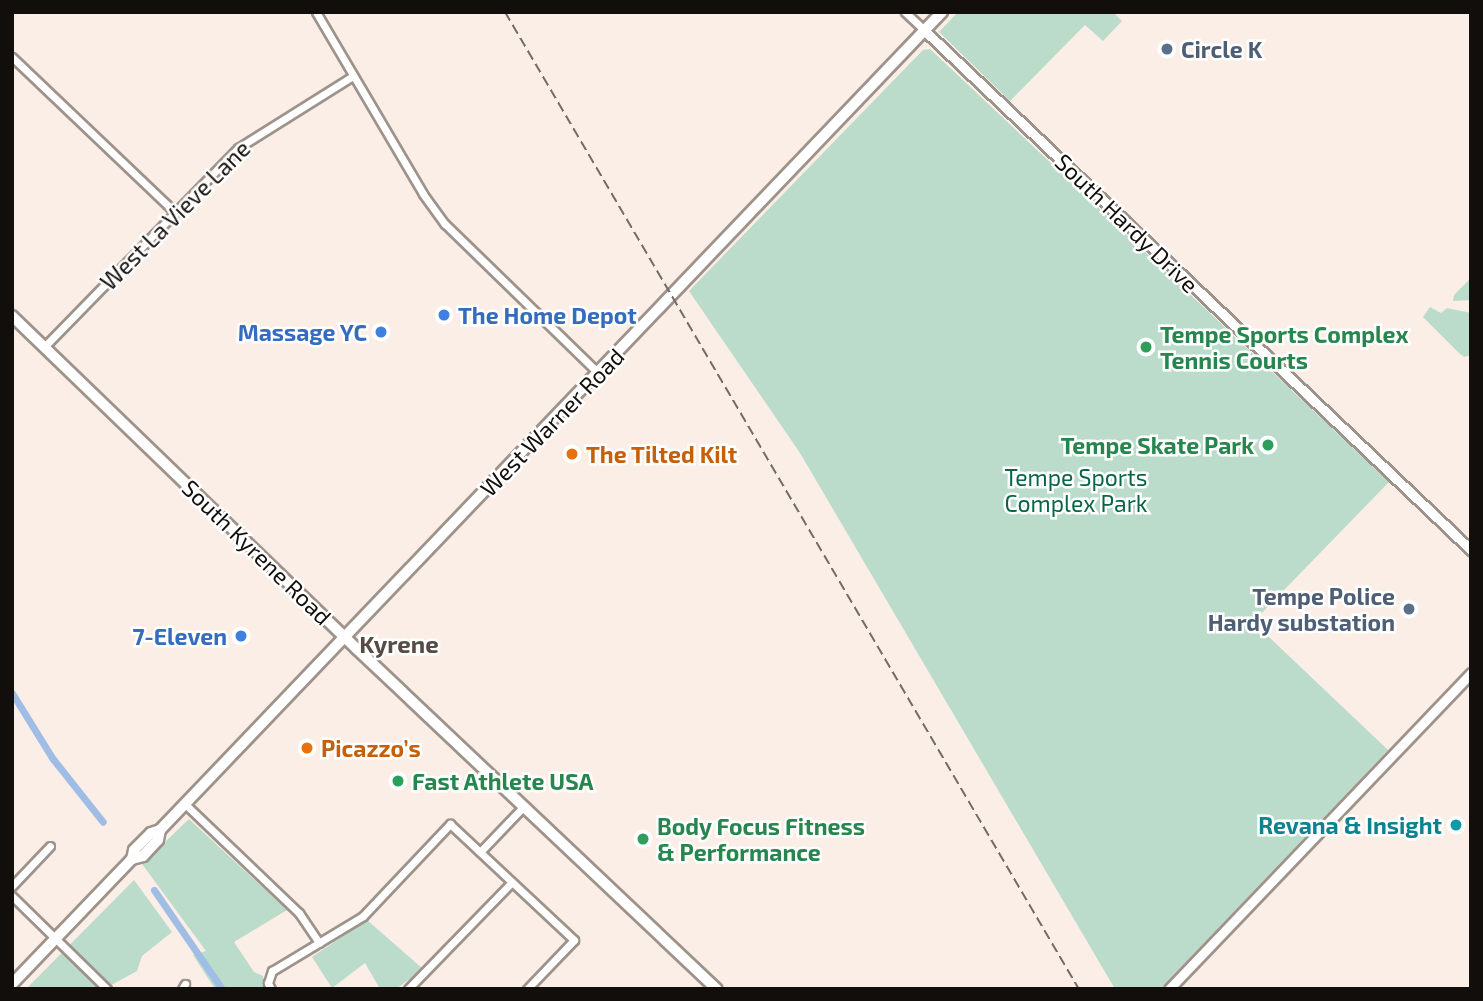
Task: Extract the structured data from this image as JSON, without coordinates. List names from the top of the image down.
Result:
{
  "streets": {
    "main road": ["West Warner Road", "South Kyrene Road"],
    "street": ["West La Vieve Lane", "South Hardy Drive"]
  },
  "crossings": [
    ["West La Vieve Lane", "South Kyrene Road"],
    ["South Hardy Drive", "West Warner Road"],
    ["West Warner Road", "South Kyrene Road"]
  ],
  "districts": ["Kyrene"],
  "parks": ["Tempe Sports Complex Park"],
  "places": [
    "Circle K",
    "The Home Depot",
    "Massage YC",
    "Tempe Sports Complex Tennis Courts",
    "Tempe Skate Park",
    "The Tilted Kilt",
    "Tempe Police Hardy substation",
    "7-Eleven",
    "Picazzo’s",
    "Fast Athlete USA",
    "Revana & Insight",
    "Body Focus Fitness & Performance"
  ]
}
